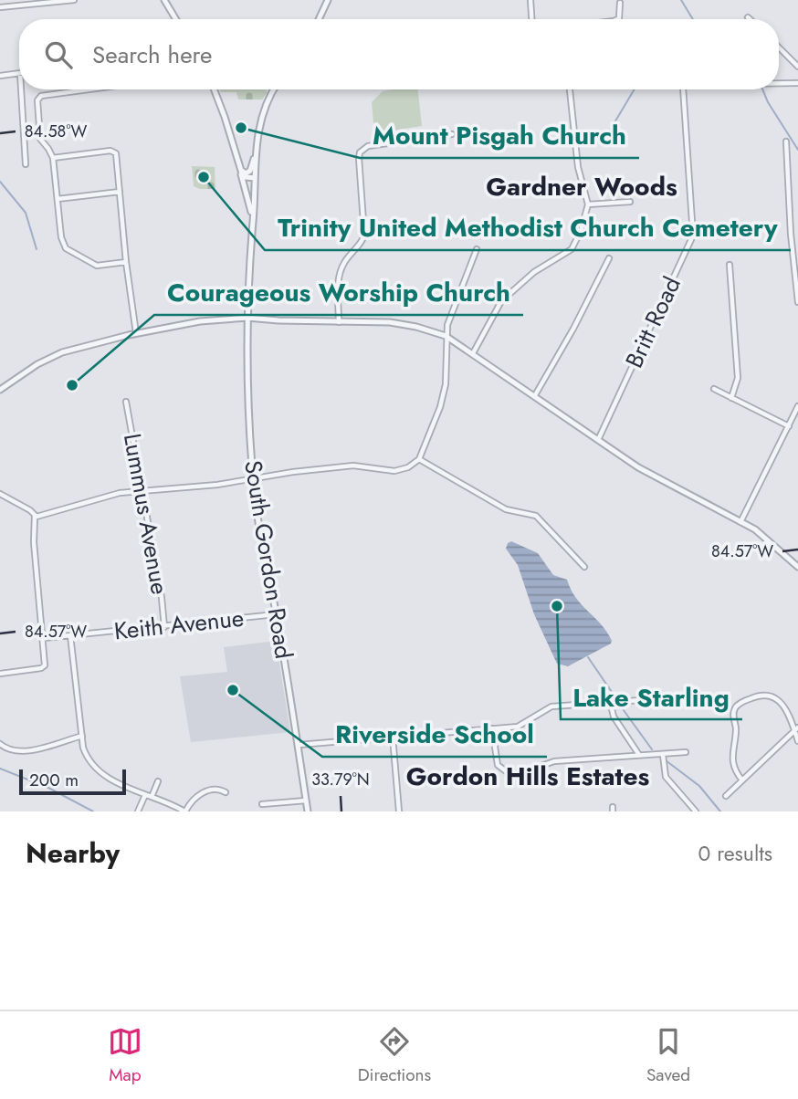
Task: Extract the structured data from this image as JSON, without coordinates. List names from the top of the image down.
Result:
{
  "streets": {
    "street": [
      "Britt Road",
      "Lummus Avenue",
      "South Gordon Road",
      "Keith Avenue"
    ]
  },
  "crossings": [
    ["Lummus Avenue", "Keith Avenue"],
    ["South Gordon Road", "Keith Avenue"]
  ],
  "districts": ["Gardner Woods", "Gordon Hills Estates"],
  "places": [
    "Mount Pisgah Church",
    "Trinity United Methodist Church Cemetery",
    "Courageous Worship Church",
    "Lake Starling",
    "Riverside School"
  ],
  "scale_bar": "200 m",
  "page": {
    "search": "Search here",
    "scale": "200 m",
    "heading": ["Nearby", "0 results"],
    "nav": ["Map", "Directions", "Saved"]
  },
  "coordinates": ["84.58°W", "84.57°W", "33.79°N"]
}
